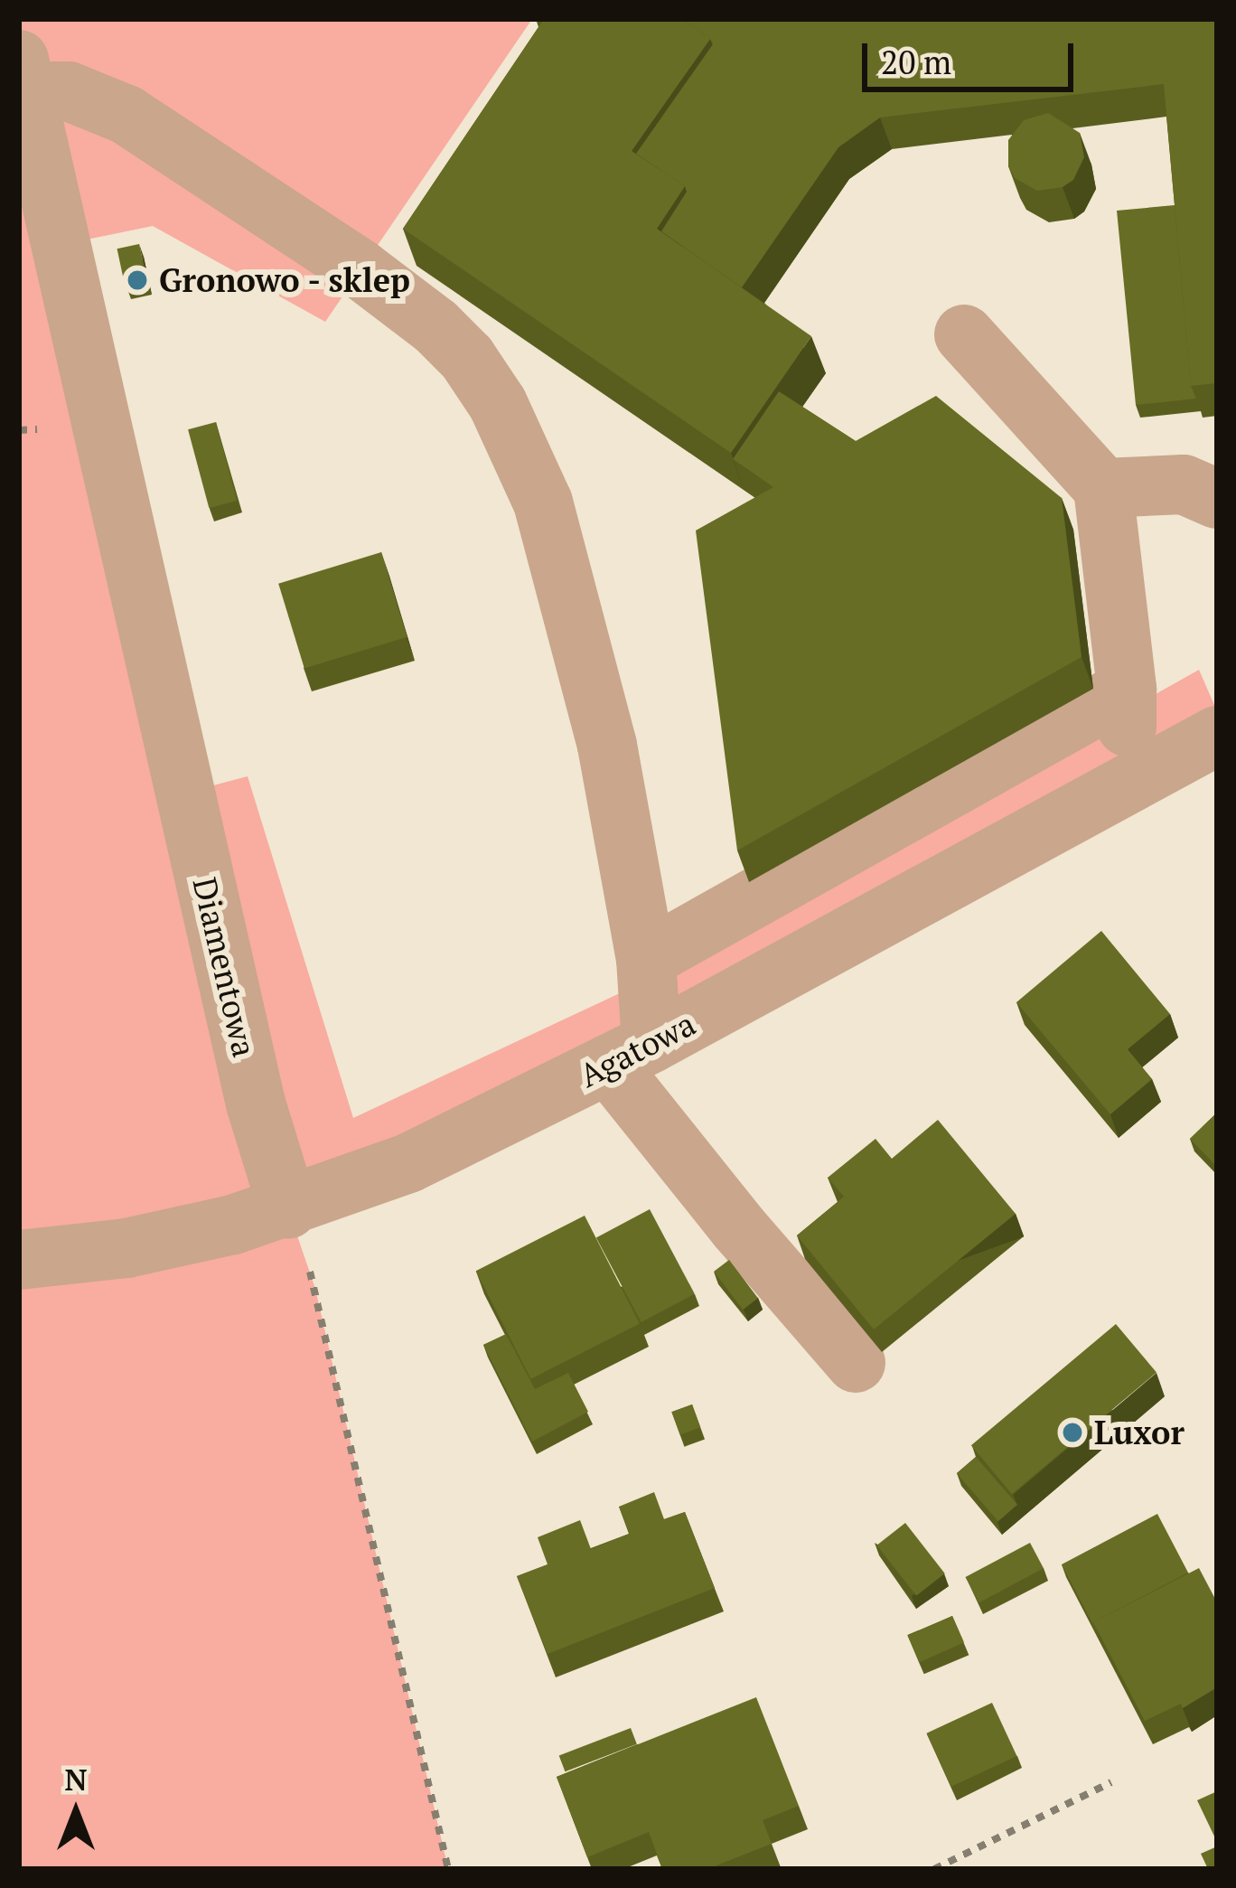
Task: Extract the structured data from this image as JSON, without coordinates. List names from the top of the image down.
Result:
{
  "streets": {
    "street": ["Diamentowa", "Agatowa"]
  },
  "crossings": [
    ["Diamentowa", "Agatowa"]
  ],
  "places": ["Gronowo - sklep", "Luxor"],
  "scale_bar": "20 m",
  "north": "top"
}
